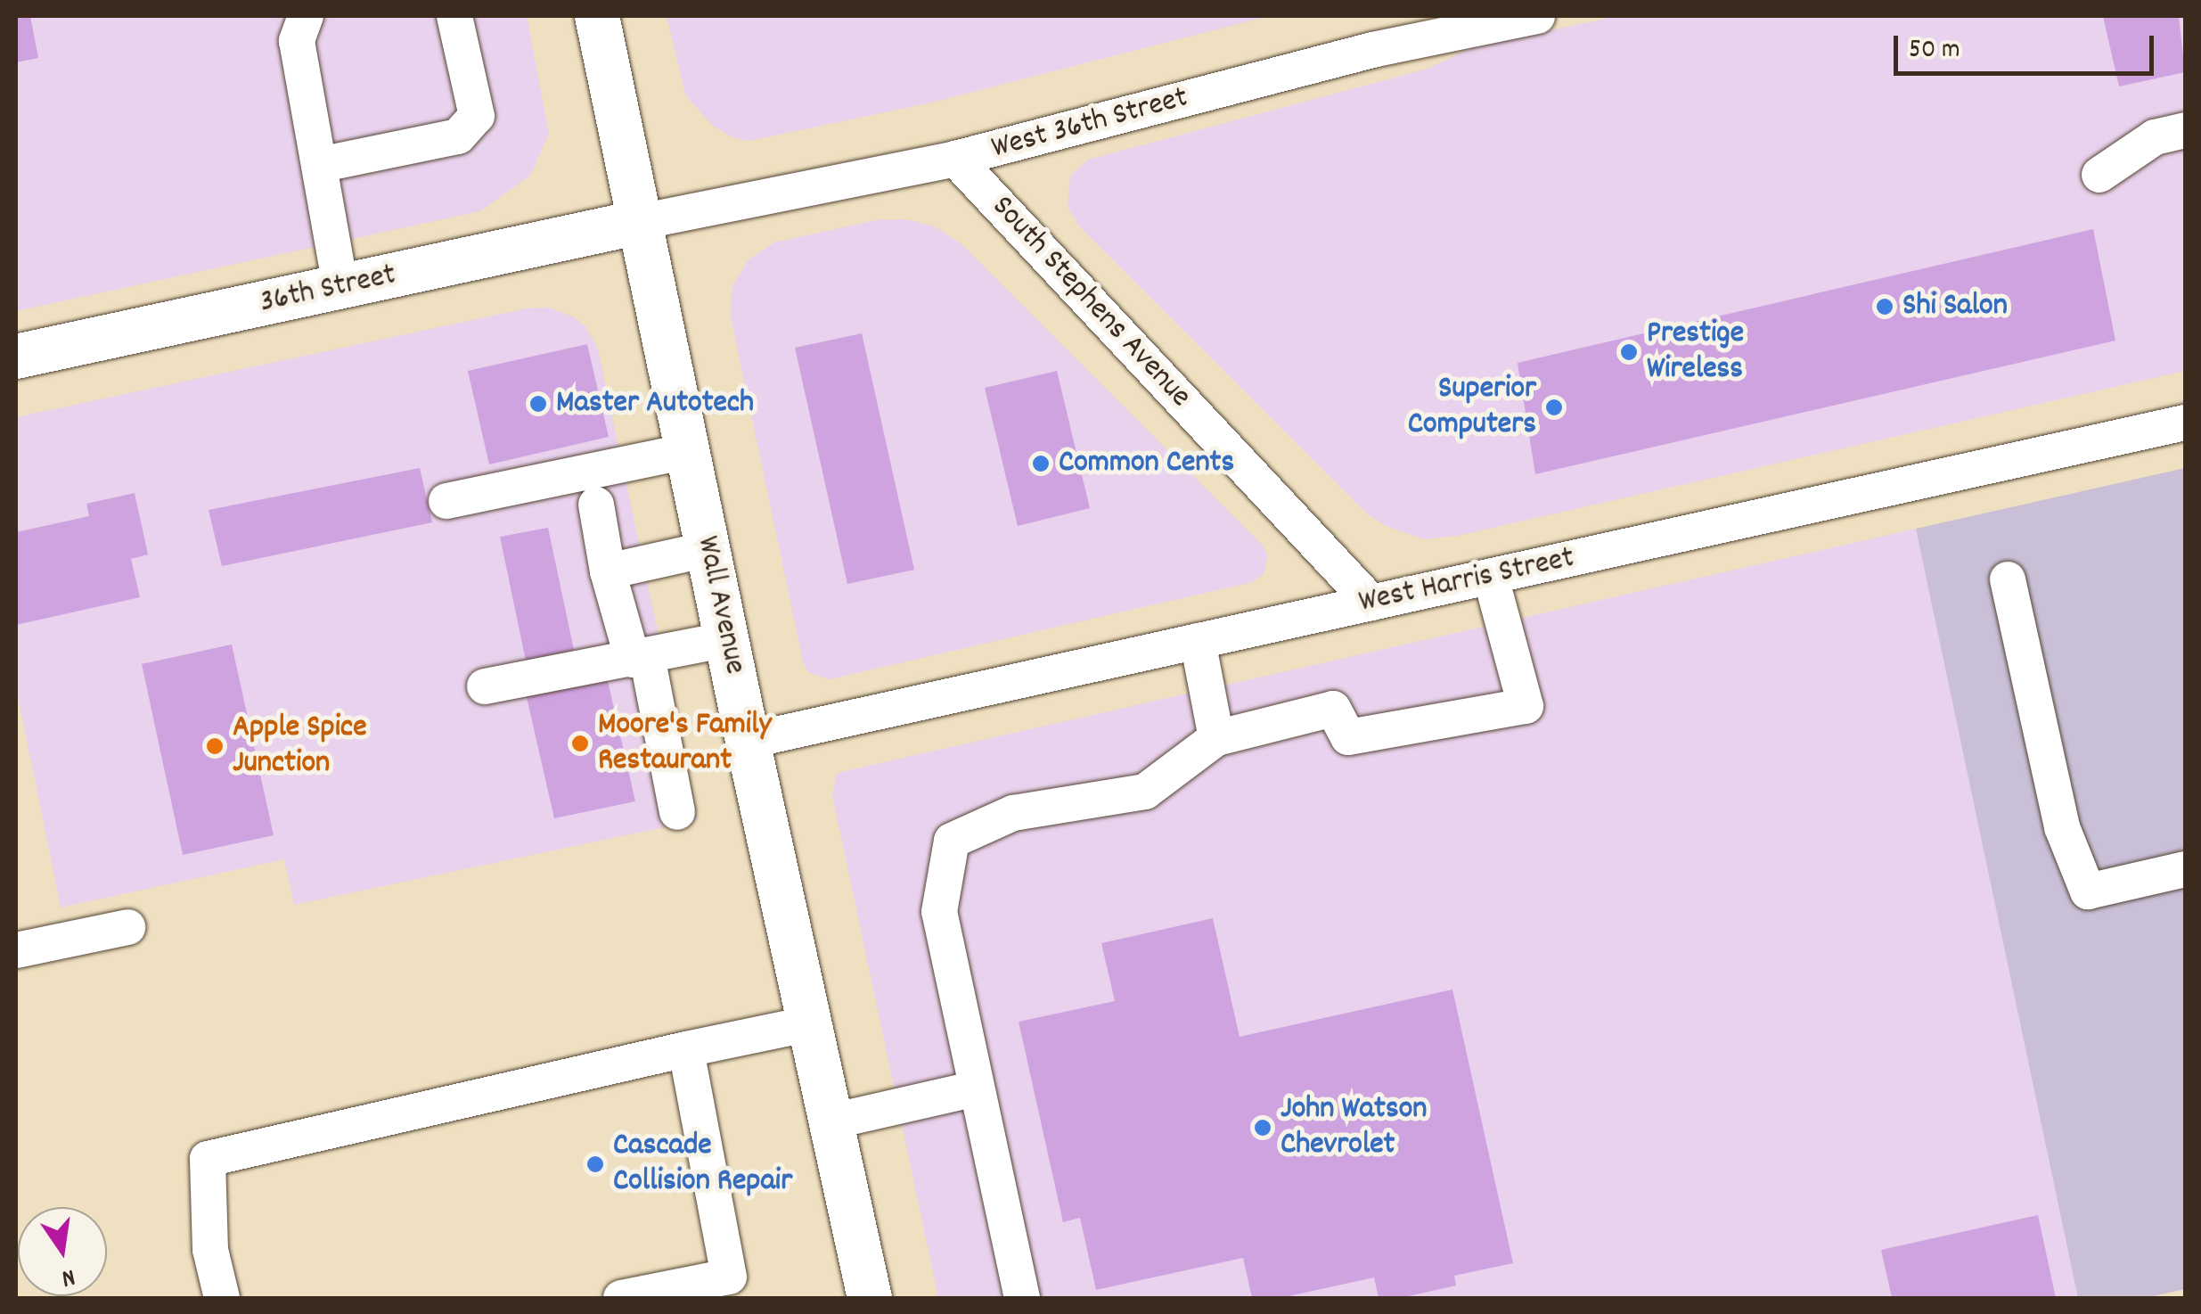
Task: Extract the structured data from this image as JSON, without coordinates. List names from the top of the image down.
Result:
{
  "streets": {
    "main road": ["36th Street", "Wall Avenue"],
    "street": ["West 36th Street", "South Stephens Avenue", "West Harris Street"]
  },
  "crossings": [
    ["West 36th Street", "36th Street"],
    ["West 36th Street", "South Stephens Avenue"],
    ["West 36th Street", "Wall Avenue"],
    ["36th Street", "Wall Avenue"],
    ["South Stephens Avenue", "West Harris Street"],
    ["West Harris Street", "Wall Avenue"]
  ],
  "places": [
    "Shi Salon",
    "Prestige Wireless",
    "Master Autotech",
    "Superior Computers",
    "Common Cents",
    "Moore's Family Restaurant",
    "Apple Spice Junction",
    "John Watson Chevrolet",
    "Cascade Collision Repair"
  ],
  "scale_bar": "50 m",
  "north": "bottom"
}
